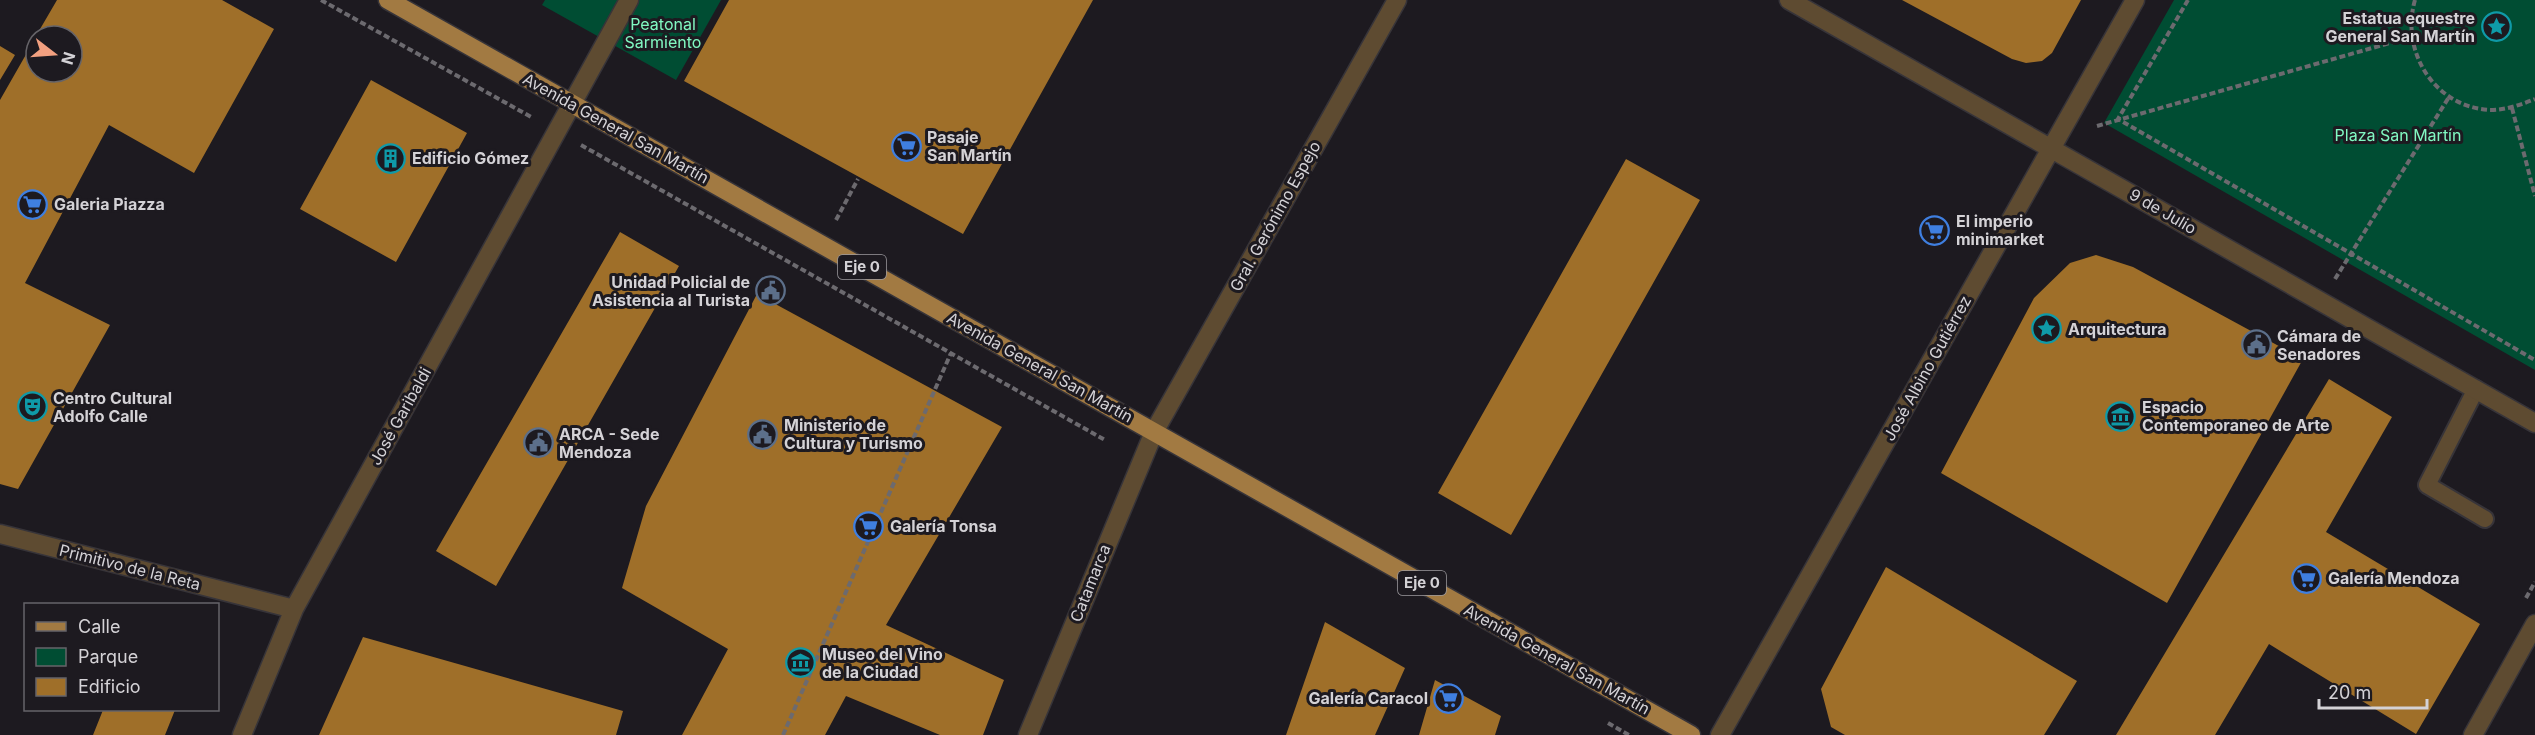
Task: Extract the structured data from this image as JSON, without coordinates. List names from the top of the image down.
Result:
{
  "streets": {
    "main road": ["Avenida General San Martín", "Eje 0"],
    "street": [
      "9 de Julio",
      "Gral. Gerónimo Espejo",
      "José Albino Gutiérrez",
      "José Garibaldi",
      "Primitivo de la Reta",
      "Catamarca"
    ]
  },
  "crossings": [
    ["Avenida General San Martín", "Gral. Gerónimo Espejo"],
    ["Avenida General San Martín", "José Garibaldi"],
    ["Avenida General San Martín", "Catamarca"],
    ["9 de Julio", "José Albino Gutiérrez"],
    ["Gral. Gerónimo Espejo", "Catamarca"],
    ["José Garibaldi", "Primitivo de la Reta"]
  ],
  "parks": ["Peatonal Sarmiento", "Plaza San Martín"],
  "places": {
    "place": ["Estatua equestre General San Martín", "Arquitectura"],
    "supermarket": [
      "Pasaje San Martín",
      "Galeria Piazza",
      "El imperio minimarket",
      "Galería Tonsa",
      "Galería Mendoza",
      "Galería Caracol"
    ],
    "building": ["Edificio Gómez"],
    "public building": [
      "Unidad Policial de Asistencia al Turista",
      "Cámara de Senadores",
      "Ministerio de Cultura y Turismo",
      "ARCA - Sede Mendoza"
    ],
    "theatre": ["Centro Cultural Adolfo Calle"],
    "museum": ["Espacio Contemporaneo de Arte", "Museo del Vino de la Ciudad"]
  },
  "legend": ["Calle", "Parque", "Edificio"],
  "scale_bar": "20 m",
  "north": "right"
}
